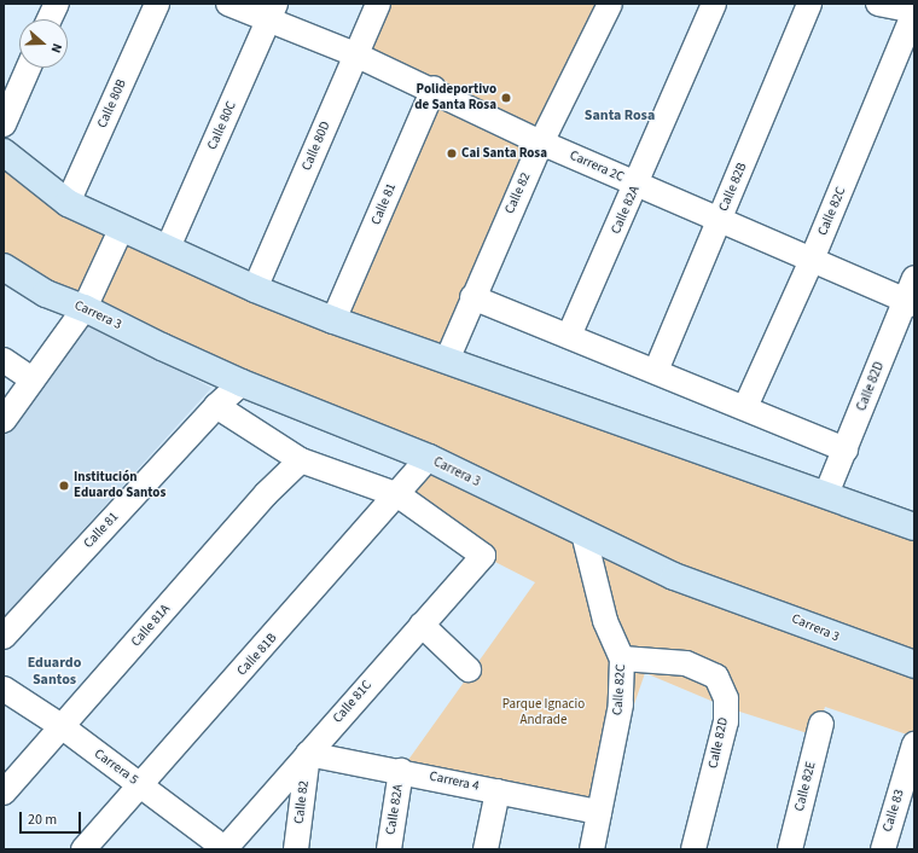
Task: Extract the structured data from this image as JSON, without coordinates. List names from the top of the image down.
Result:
{
  "streets": {
    "main road": ["Carrera 3"],
    "street": [
      "Calle 80B",
      "Calle 80C",
      "Calle 80D",
      "Carrera 2C",
      "Calle 82B",
      "Calle 82",
      "Calle 81",
      "Calle 82A",
      "Calle 82C",
      "Calle 82D",
      "Calle 81A",
      "Calle 81B",
      "Calle 81C",
      "Carrera 5",
      "Carrera 4",
      "Calle 82E",
      "Calle 83"
    ]
  },
  "crossings": [
    ["Calle 80C", "Carrera 2C"],
    ["Calle 80D", "Carrera 2C"],
    ["Carrera 2C", "Calle 82B"],
    ["Carrera 2C", "Calle 82"],
    ["Carrera 2C", "Calle 81"],
    ["Carrera 2C", "Calle 82A"],
    ["Carrera 2C", "Calle 82C"],
    ["Carrera 2C", "Calle 82D"],
    ["Calle 82", "Calle 81C"],
    ["Calle 82", "Carrera 4"],
    ["Calle 81", "Carrera 3"],
    ["Calle 82A", "Carrera 4"],
    ["Calle 82C", "Carrera 3"],
    ["Calle 82C", "Calle 82D"],
    ["Calle 82C", "Carrera 4"],
    ["Carrera 3", "Calle 81B"],
    ["Calle 81A", "Carrera 5"],
    ["Calle 81B", "Calle 81C"],
    ["Calle 81B", "Carrera 5"],
    ["Calle 81C", "Carrera 5"],
    ["Calle 81C", "Carrera 4"]
  ],
  "districts": ["Santa Rosa", "Eduardo Santos"],
  "parks": ["Parque Ignacio Andrade"],
  "places": ["Polideportivo de Santa Rosa", "Cai Santa Rosa", "Institución Eduardo Santos"],
  "scale_bar": "20 m",
  "north": "right"
}
